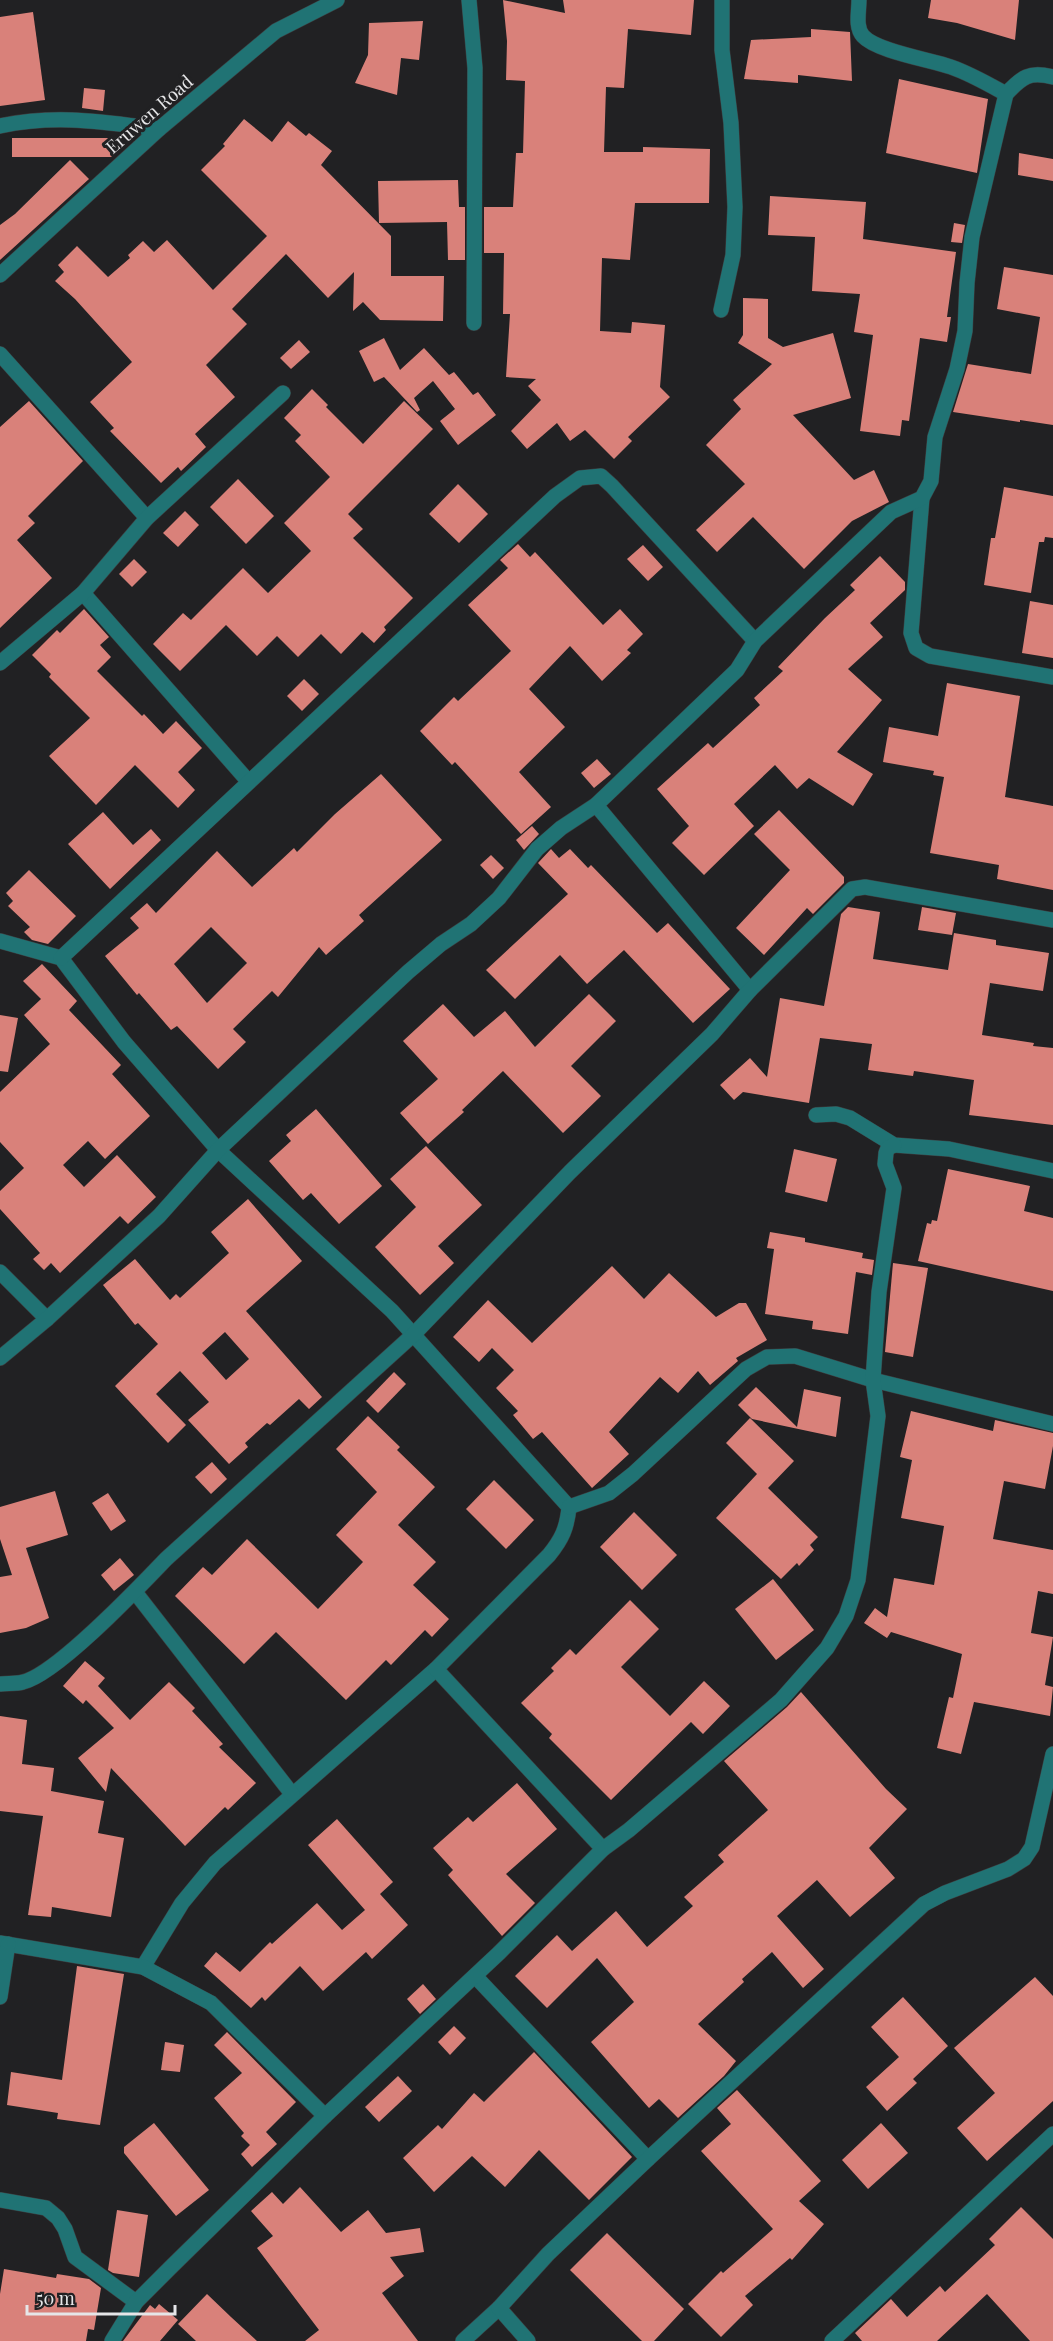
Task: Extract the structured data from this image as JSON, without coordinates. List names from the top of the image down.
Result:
{
  "streets": {
    "street": ["Eruwen Road"]
  },
  "scale_bar": "50 m"
}
